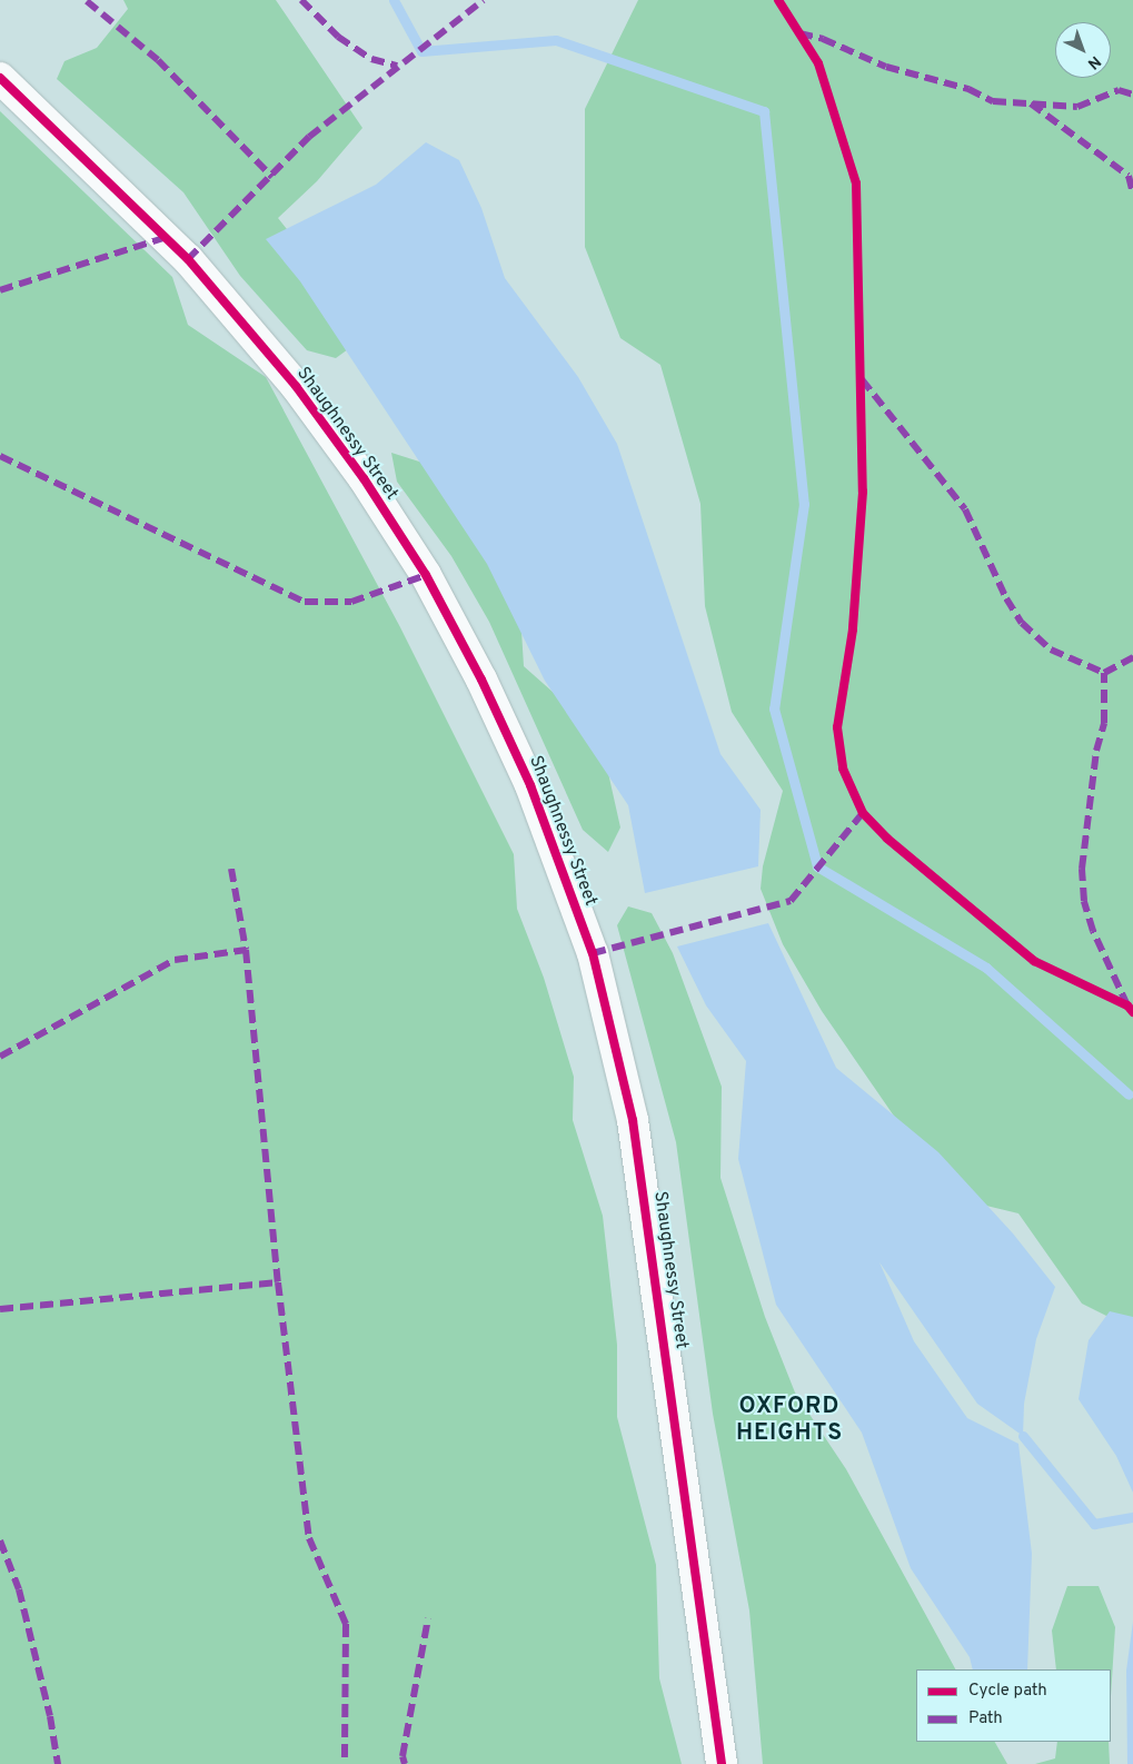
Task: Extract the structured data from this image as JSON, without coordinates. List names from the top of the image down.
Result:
{
  "streets": {
    "street": ["Shaughnessy Street"]
  },
  "districts": ["OXFORD HEIGHTS"],
  "legend": ["Cycle path", "Path"],
  "north": "bottom right"
}
